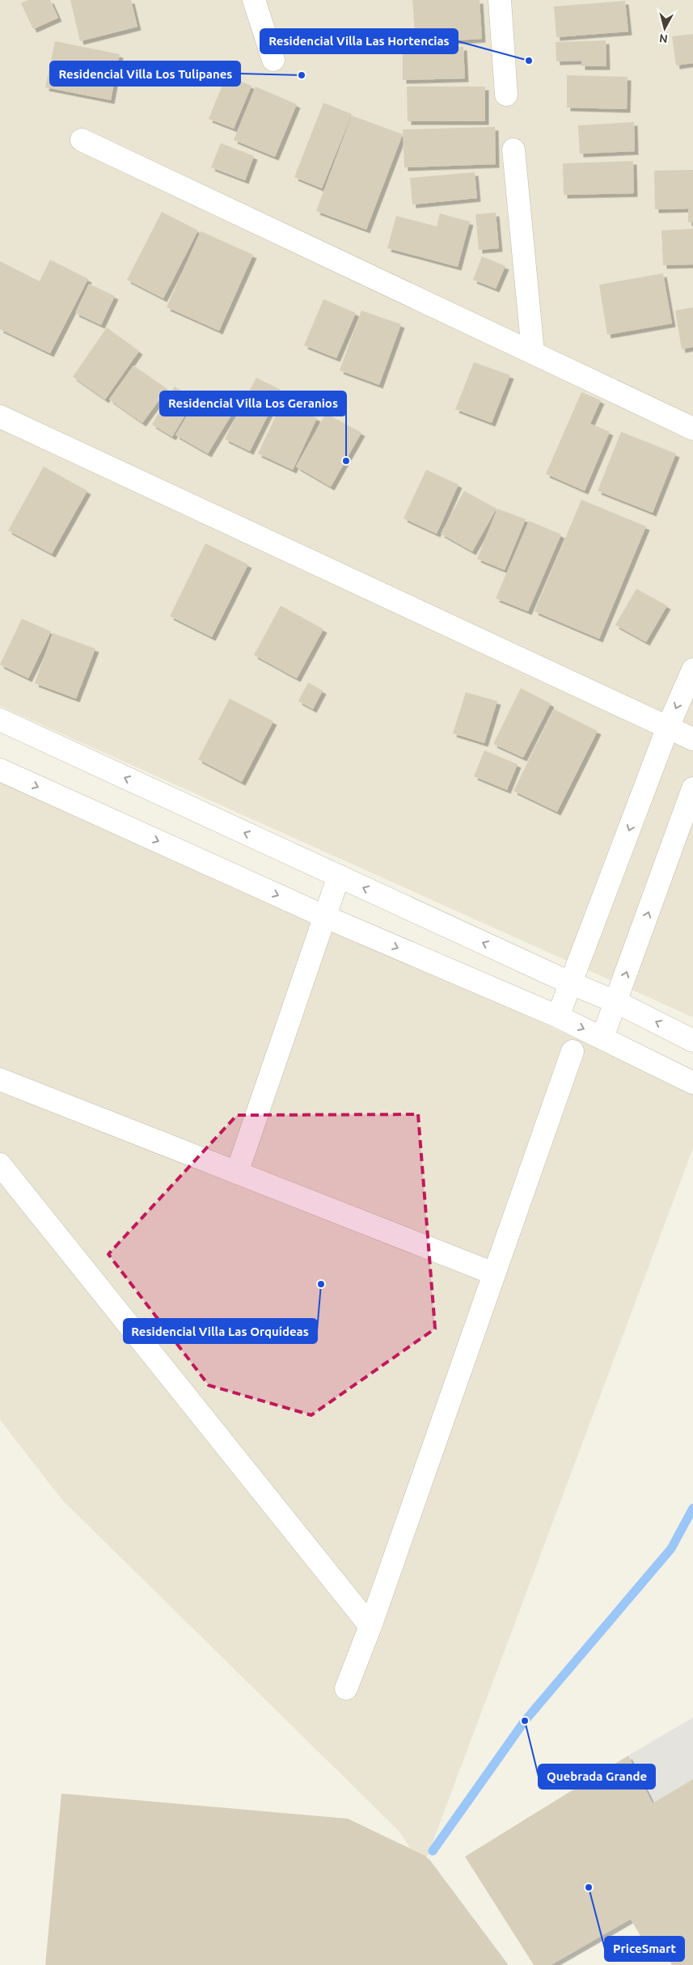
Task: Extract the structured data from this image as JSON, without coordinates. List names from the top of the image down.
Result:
{
  "places": [
    "Residencial Villa Las Hortencias",
    "Residencial Villa Los Tulipanes",
    "Residencial Villa Los Geranios",
    "Residencial Villa Las Orquídeas",
    "Quebrada Grande",
    "PriceSmart"
  ],
  "north": "bottom"
}
